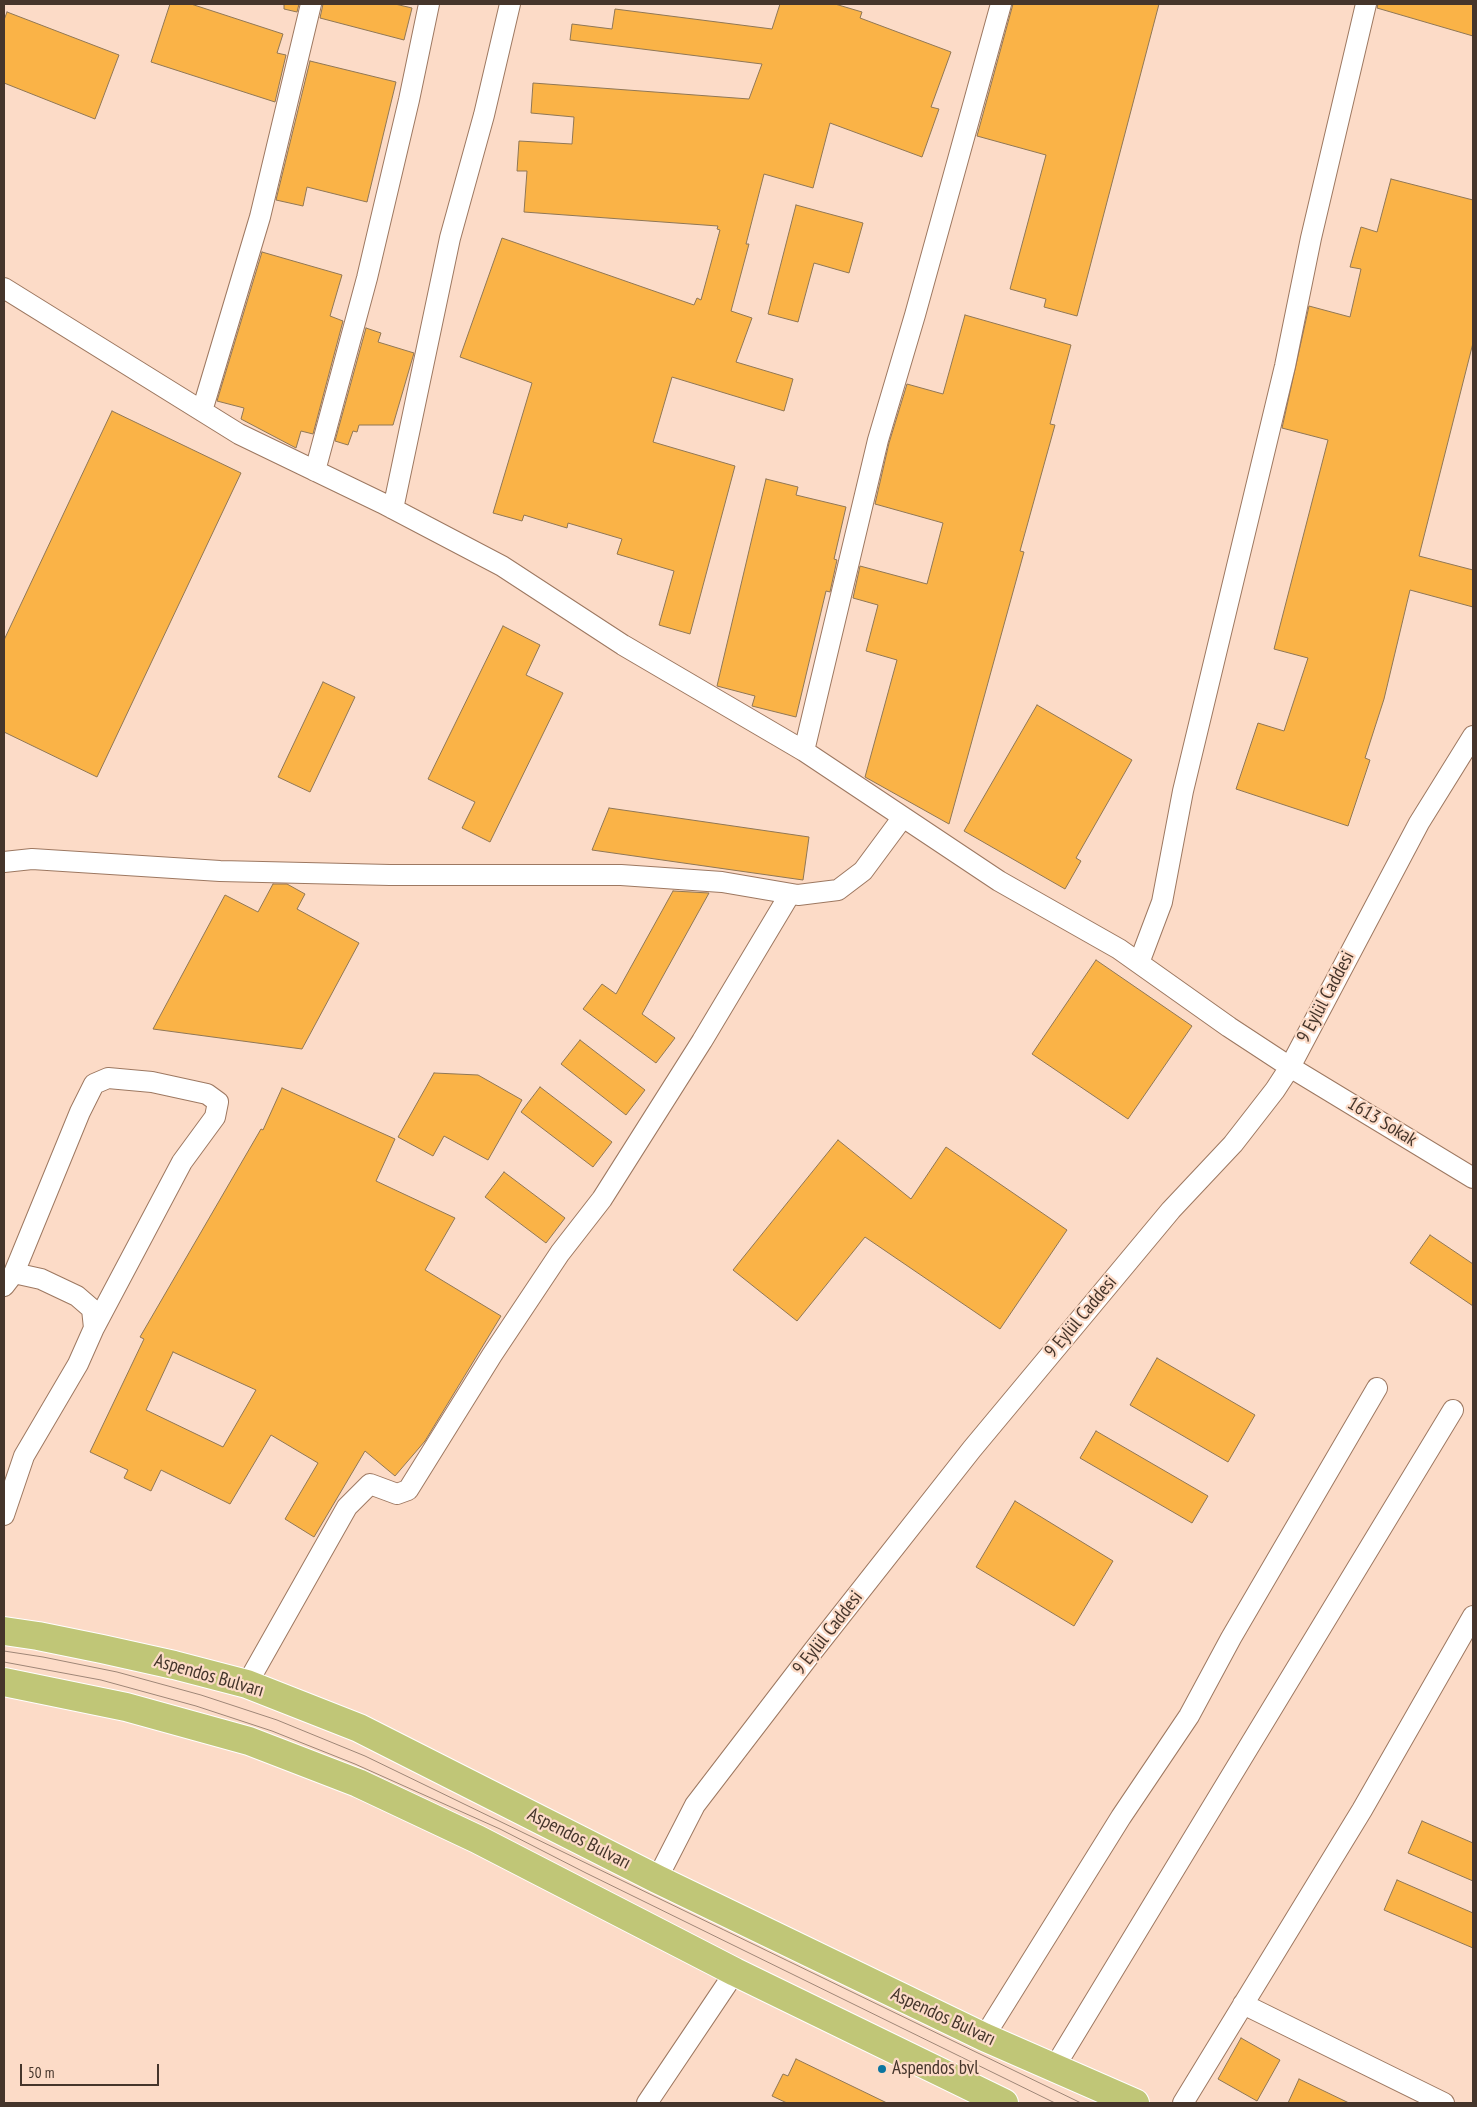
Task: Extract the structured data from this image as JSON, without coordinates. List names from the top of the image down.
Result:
{
  "streets": {
    "main road": ["Aspendos Bulvarı"],
    "street": ["9 Eylül Caddesi", "1613 Sokak"]
  },
  "crossings": [
    ["9 Eylül Caddesi", "1613 Sokak"],
    ["9 Eylül Caddesi", "Aspendos Bulvarı"]
  ],
  "places": ["Aspendos bvl"],
  "scale_bar": "50 m"
}
